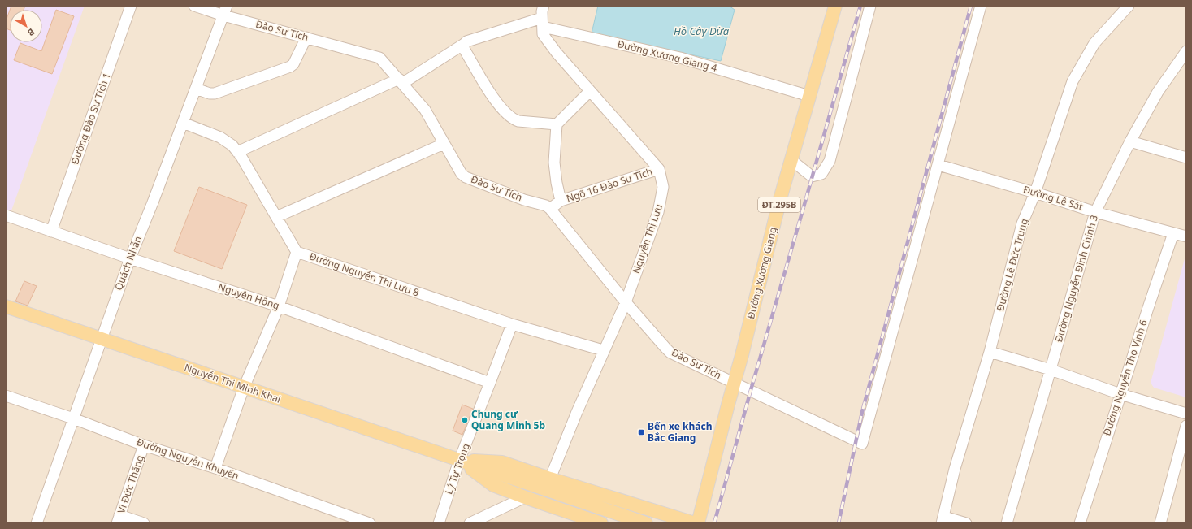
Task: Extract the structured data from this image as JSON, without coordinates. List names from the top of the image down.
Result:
{
  "streets": {
    "main road": ["ĐT.295B", "Đường Xương Giang", "Nguyễn Thị Minh Khai"],
    "street": [
      "Đào Sư Tích",
      "Đường Xương Giang 4",
      "Đường Đào Sư Tích 1",
      "Ngõ 16 Đào Sư Tích",
      "Đường Lê Sát",
      "Nguyễn Thị Lưu",
      "Quách Nhẫn",
      "Đường Lê Đức Trung",
      "Đường Nguyễn Thị Lưu 8",
      "Đường Nguyễn Đình Chính 3",
      "Nguyên Hồng",
      "Đường Nguyễn Thọ Vinh 6",
      "Đường Nguyễn Khuyến",
      "Lý Tự Trọng",
      "Vi Đức Thăng"
    ]
  },
  "crossings": [
    ["Đào Sư Tích", "Ngõ 16 Đào Sư Tích"],
    ["Đào Sư Tích", "Đường Lê Sát"],
    ["Đào Sư Tích", "Nguyễn Thị Lưu"],
    ["Đào Sư Tích", "Quách Nhẫn"],
    ["Đào Sư Tích", "Đường Xương Giang"],
    ["Đường Xương Giang 4", "Nguyễn Thị Lưu"],
    ["Đường Xương Giang 4", "Đường Xương Giang"],
    ["Đường Đào Sư Tích 1", "Nguyên Hồng"],
    ["Ngõ 16 Đào Sư Tích", "Nguyễn Thị Lưu"],
    ["Đường Lê Sát", "Đường Lê Đức Trung"],
    ["Đường Lê Sát", "Đường Nguyễn Đình Chính 3"],
    ["Đường Lê Sát", "Đường Nguyễn Thọ Vinh 6"],
    ["Nguyễn Thị Lưu", "Đường Nguyễn Thị Lưu 8"],
    ["Quách Nhẫn", "Đường Nguyễn Thị Lưu 8"],
    ["Quách Nhẫn", "Nguyên Hồng"],
    ["Quách Nhẫn", "Nguyễn Thị Minh Khai"],
    ["Quách Nhẫn", "Đường Nguyễn Khuyến"],
    ["Đường Nguyễn Thị Lưu 8", "Lý Tự Trọng"],
    ["Nguyên Hồng", "Lý Tự Trọng"],
    ["Nguyễn Thị Minh Khai", "Lý Tự Trọng"],
    ["Đường Nguyễn Khuyến", "Vi Đức Thăng"]
  ],
  "water": ["Hồ Cây Dừa"],
  "places": {
    "other": ["Chung cư Quang Minh 5b"],
    "transit": ["Bến xe khách Bắc Giang"]
  },
  "north": "bottom right"
}
